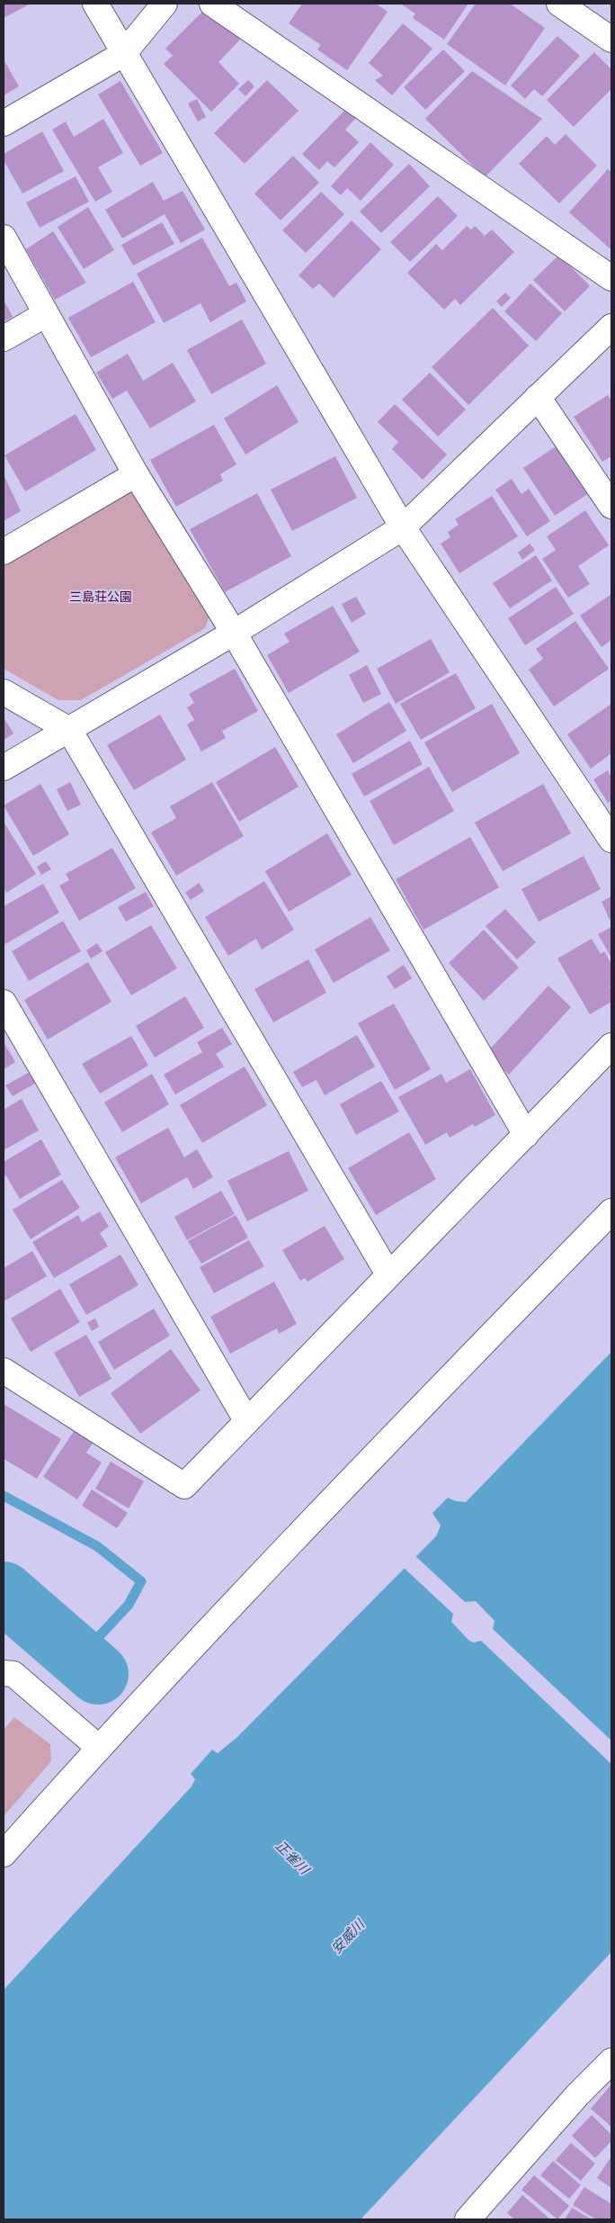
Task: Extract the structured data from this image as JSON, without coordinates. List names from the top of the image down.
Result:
{
  "water": ["正雀川", "安威川"],
  "parks": ["三島荘公園"]
}
